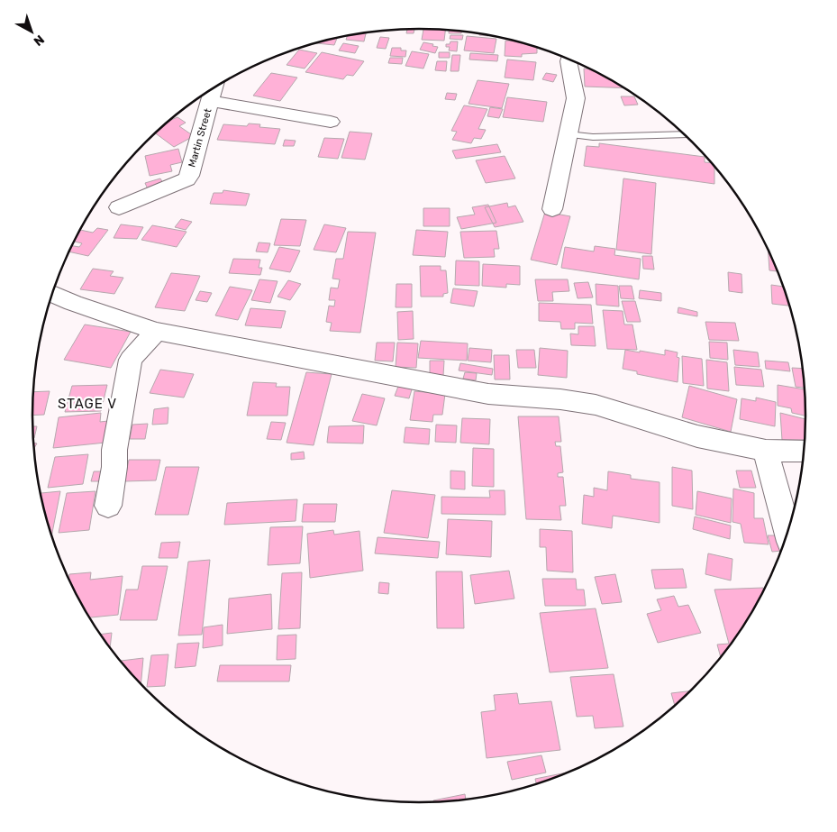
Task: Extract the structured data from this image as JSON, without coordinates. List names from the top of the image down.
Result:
{
  "streets": {
    "street": ["Martin Street"]
  },
  "districts": ["STAGE V"],
  "north": "bottom right"
}
